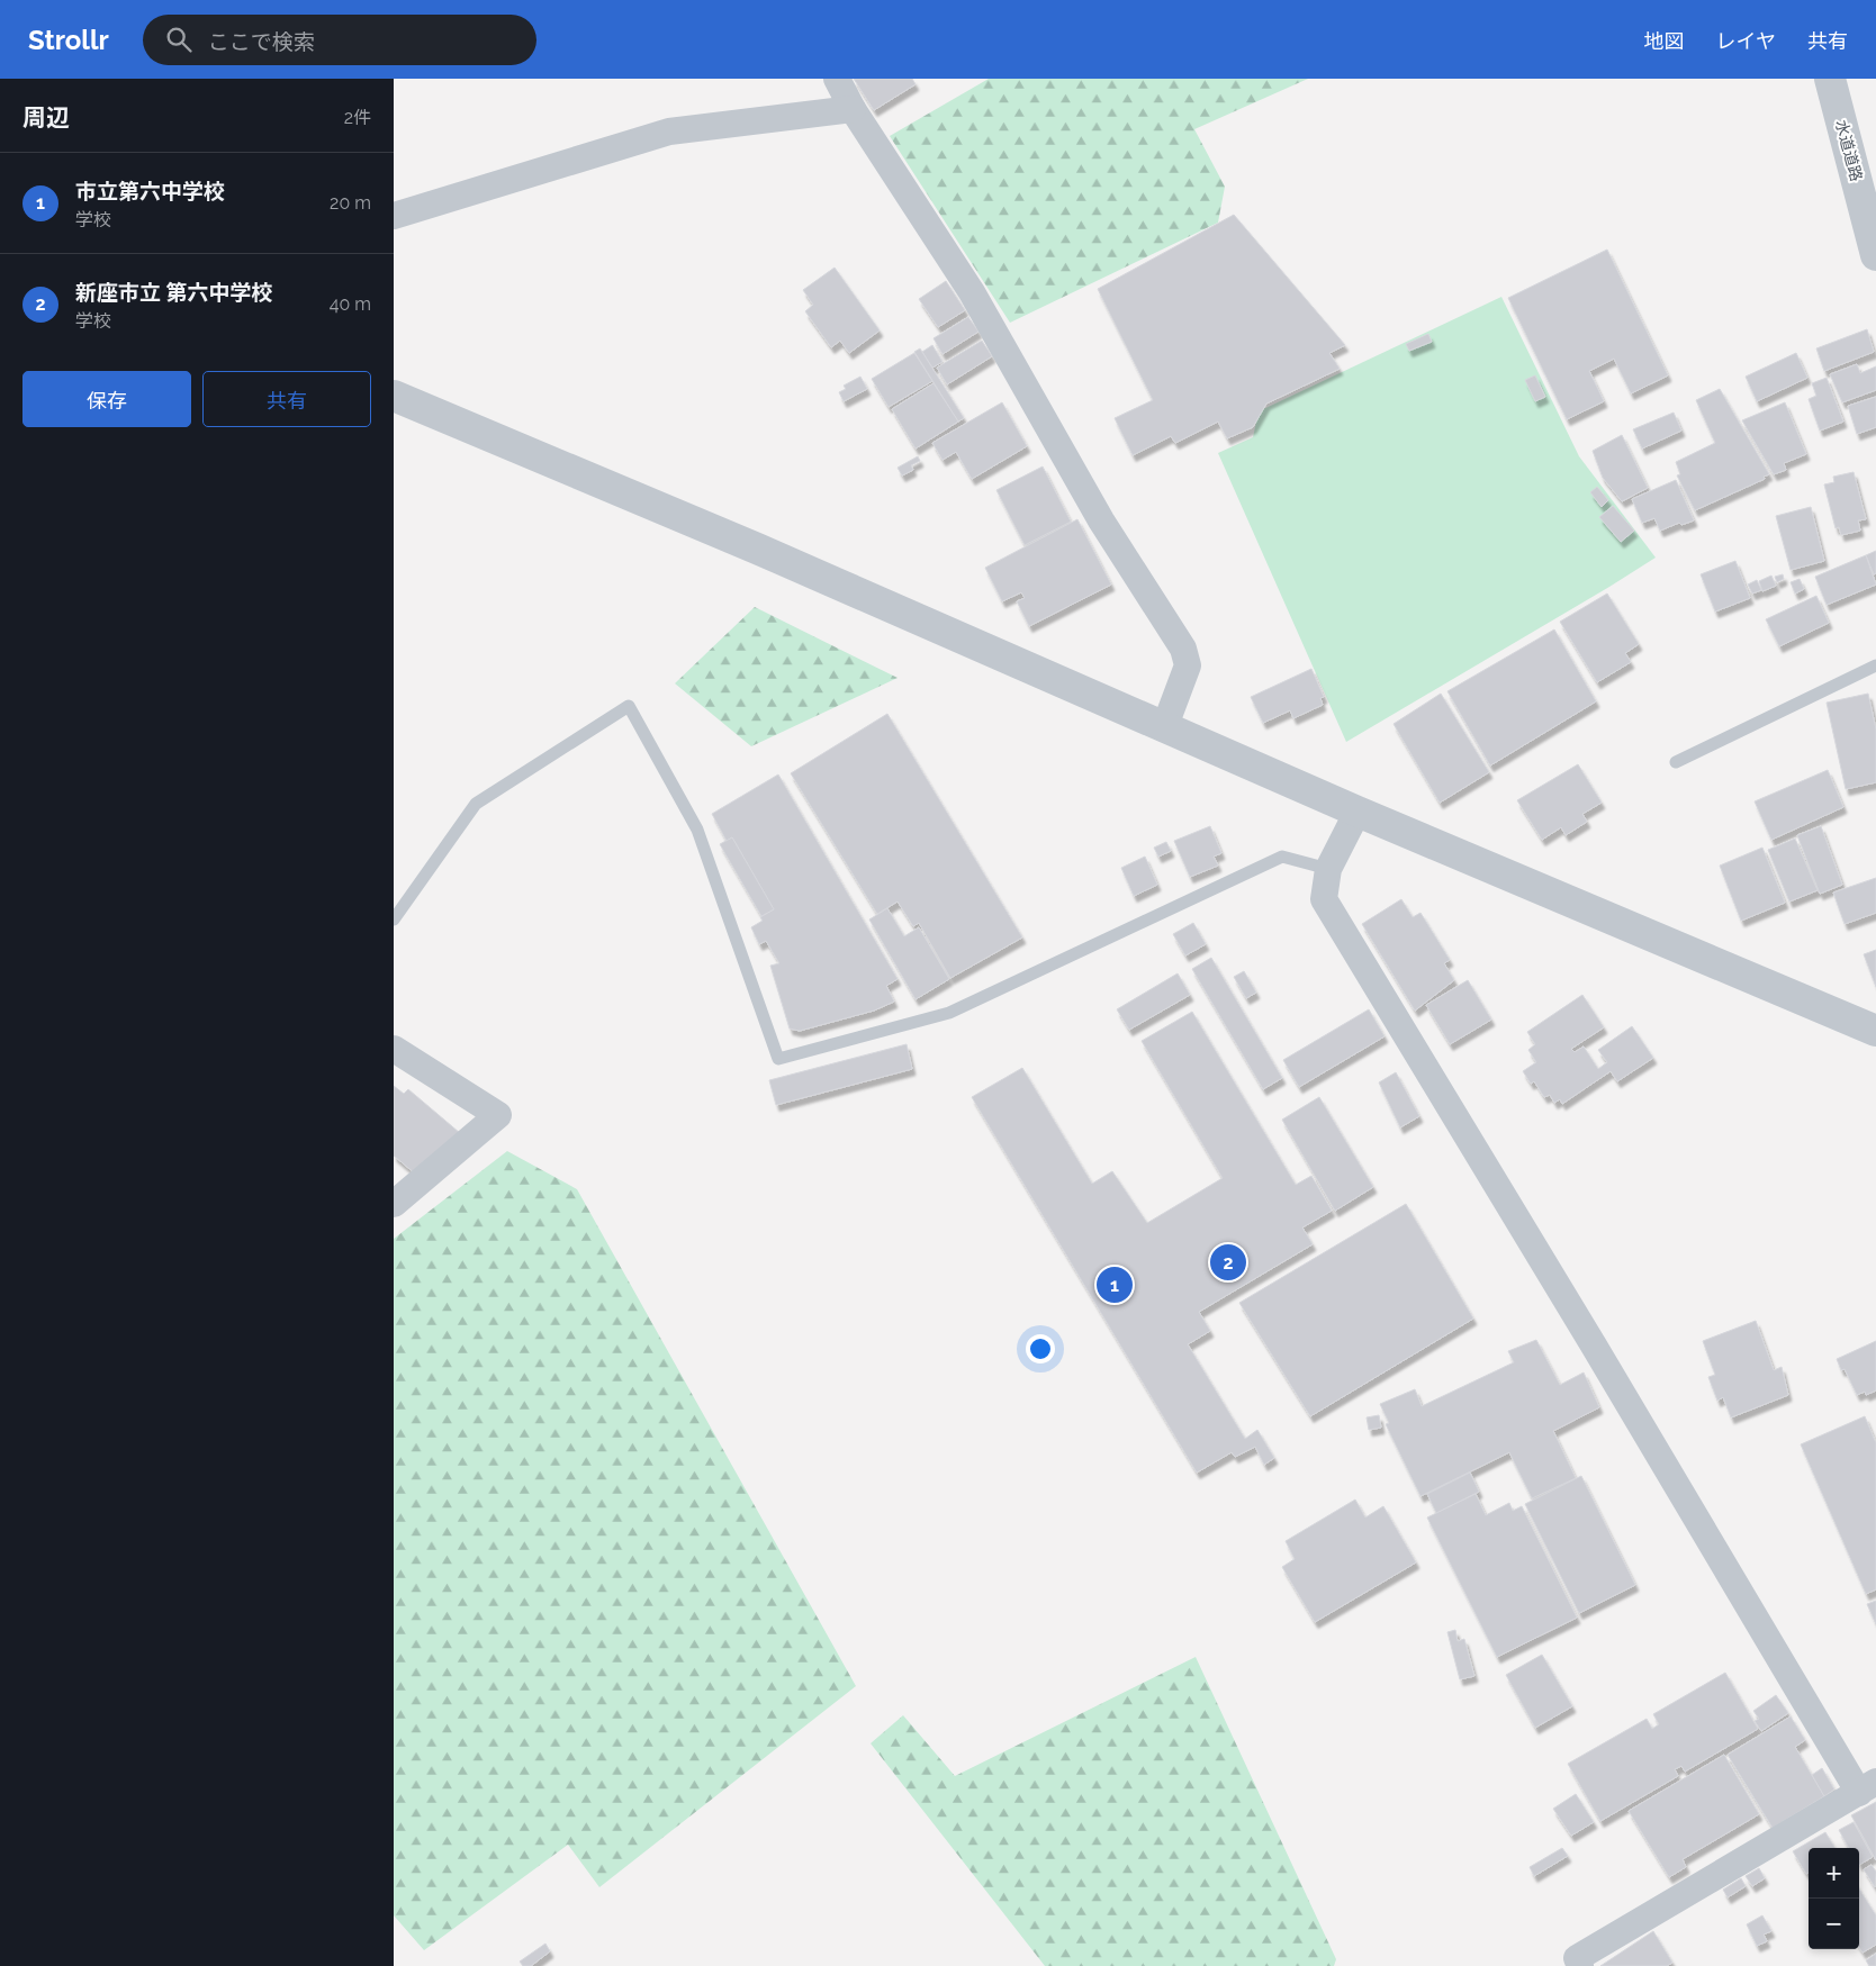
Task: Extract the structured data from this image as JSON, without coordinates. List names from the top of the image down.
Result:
{
  "streets": {
    "street": ["水道道路"]
  },
  "page": {
    "header": "Strollr",
    "search": "ここで検索",
    "nav": ["地図", "レイヤ", "共有"],
    "heading": ["周辺", "2件"],
    "list": [
      {
        "mark": "1",
        "name": "市立第六中学校",
        "note": "学校",
        "value": "20 m"
      },
      {
        "mark": "2",
        "name": "新座市立 第六中学校",
        "note": "学校",
        "value": "40 m"
      }
    ],
    "buttons": ["保存", "共有"],
    "pins": ["2", "1"],
    "map_buttons": ["+", "−"]
  }
}
